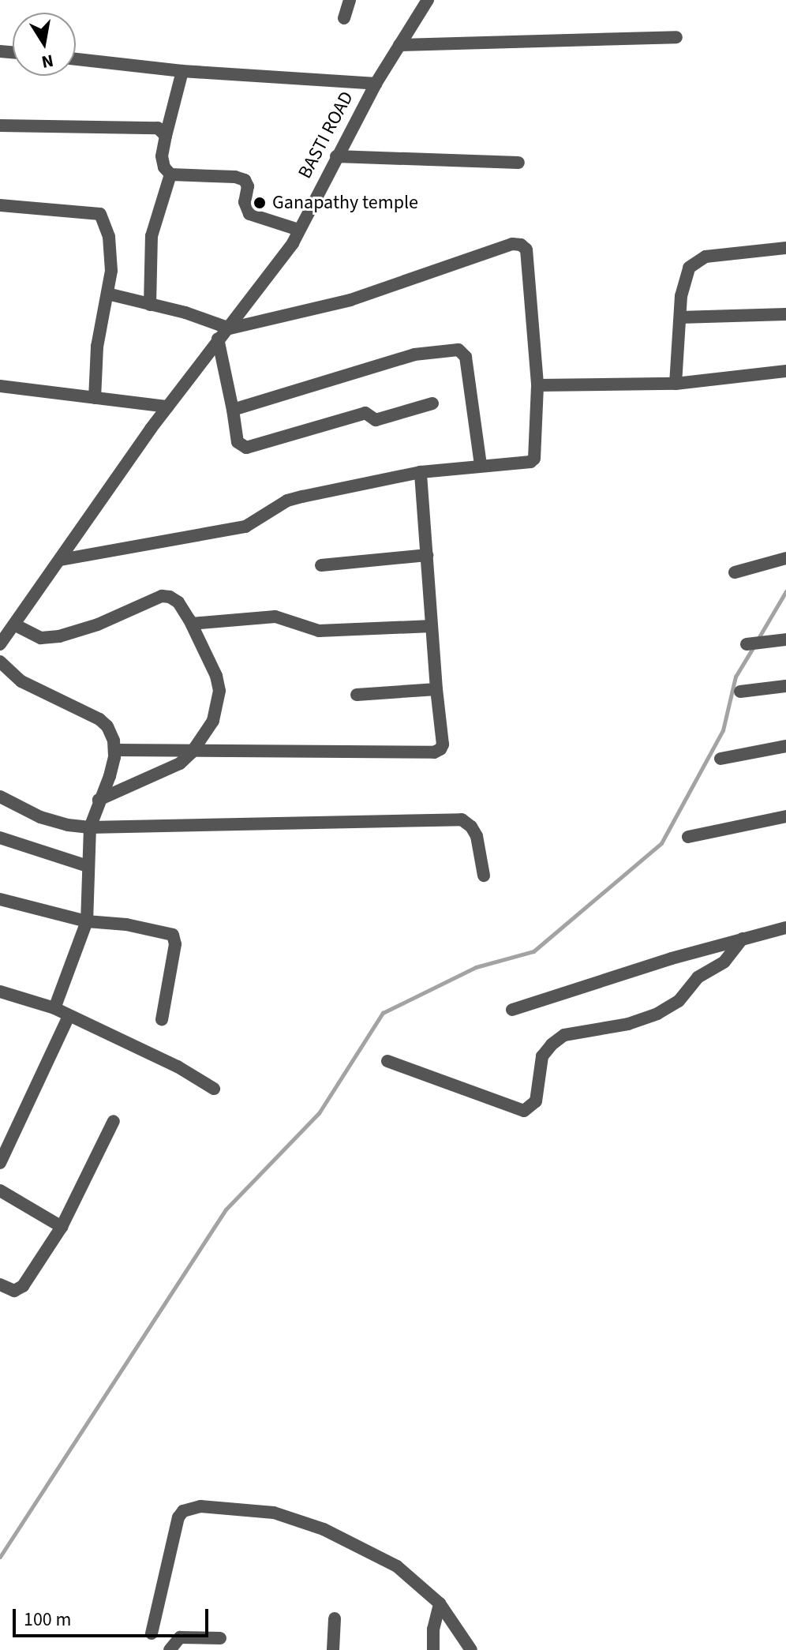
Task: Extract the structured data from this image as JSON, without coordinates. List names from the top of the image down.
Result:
{
  "streets": {
    "street": ["BASTI ROAD"]
  },
  "places": ["Ganapathy temple"],
  "scale_bar": "100 m",
  "north": "bottom"
}
